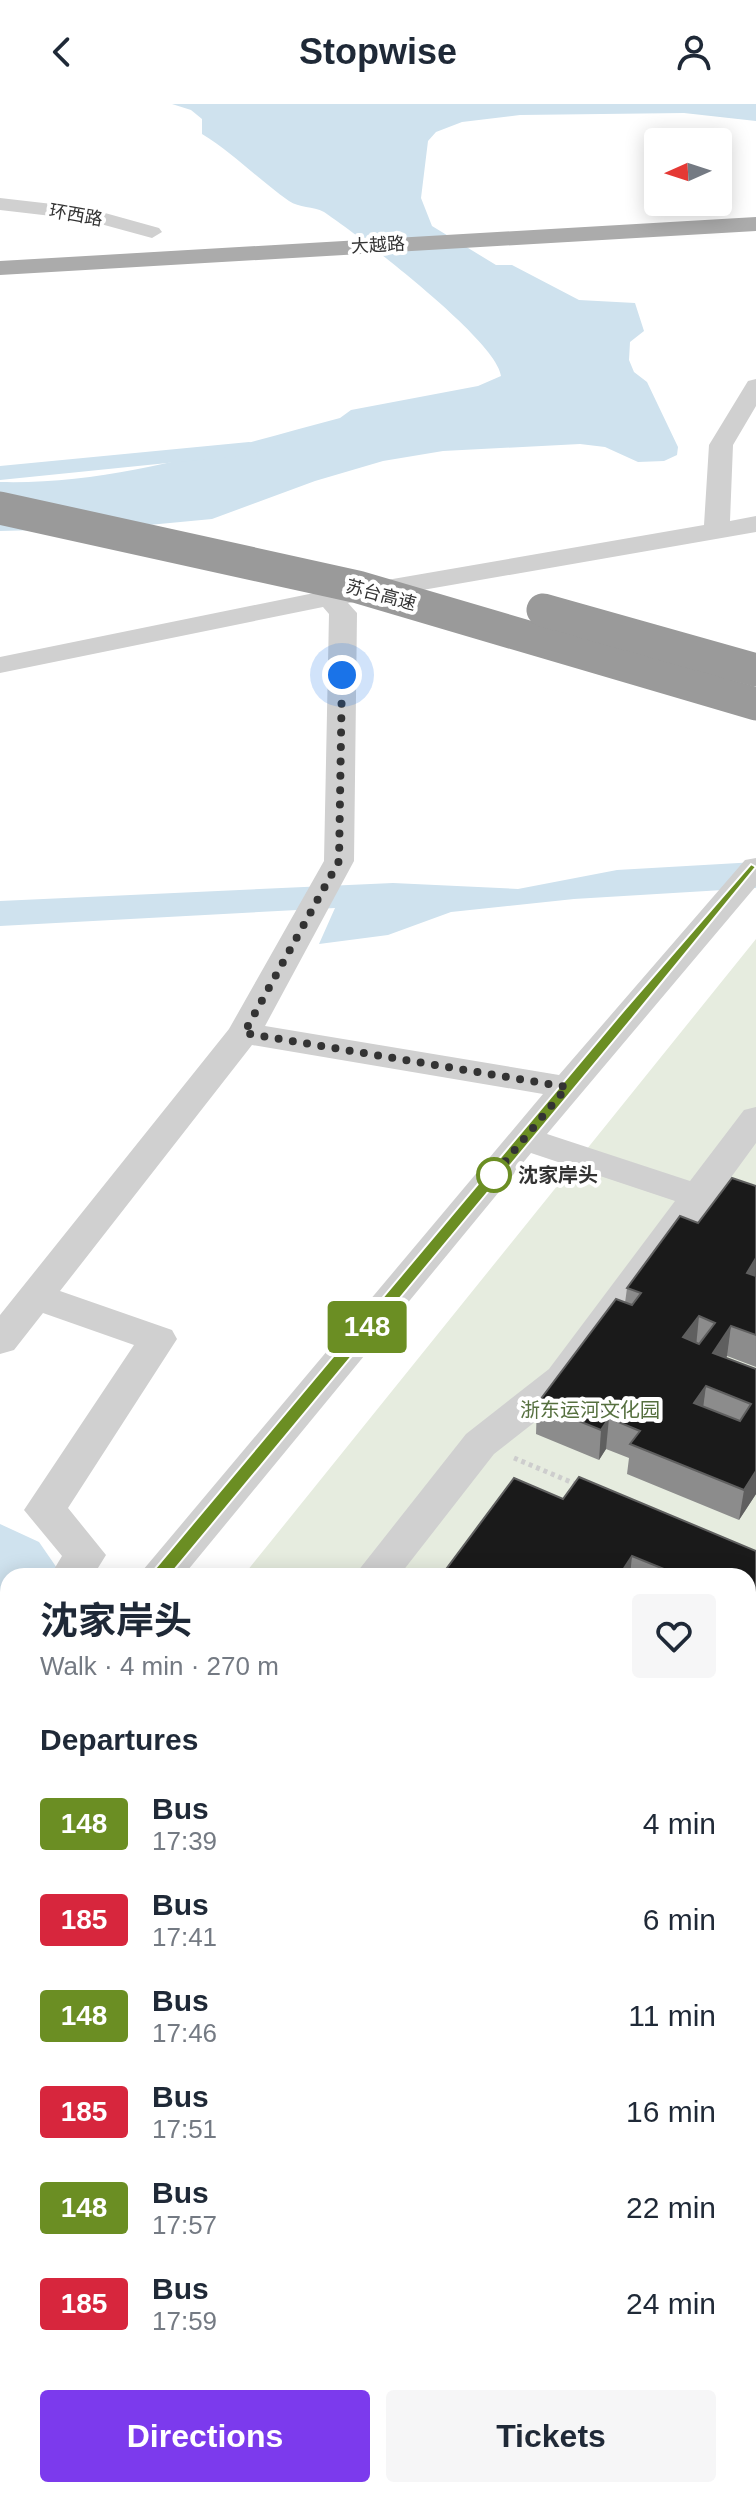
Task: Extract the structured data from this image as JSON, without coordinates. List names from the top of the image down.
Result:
{
  "streets": {
    "highway": ["苏台高速"],
    "main road": ["大越路"],
    "street": ["环西路"]
  },
  "parks": ["浙东运河文化园"],
  "places": ["沈家岸头"],
  "lines": ["bus line 148"],
  "north": "left",
  "page": {
    "header": "Stopwise",
    "on_map": "148",
    "heading": [
      ["沈家岸头", "Walk · 4 min · 270 m"],
      "Departures"
    ],
    "list": [
      {
        "mark": "148",
        "name": "Bus",
        "note": "17:39",
        "value": "4 min"
      },
      {
        "mark": "185",
        "name": "Bus",
        "note": "17:41",
        "value": "6 min"
      },
      {
        "mark": "148",
        "name": "Bus",
        "note": "17:46",
        "value": "11 min"
      },
      {
        "mark": "185",
        "name": "Bus",
        "note": "17:51",
        "value": "16 min"
      },
      {
        "mark": "148",
        "name": "Bus",
        "note": "17:57",
        "value": "22 min"
      },
      {
        "mark": "185",
        "name": "Bus",
        "note": "17:59",
        "value": "24 min"
      }
    ],
    "buttons": ["Directions", "Tickets"]
  }
}
